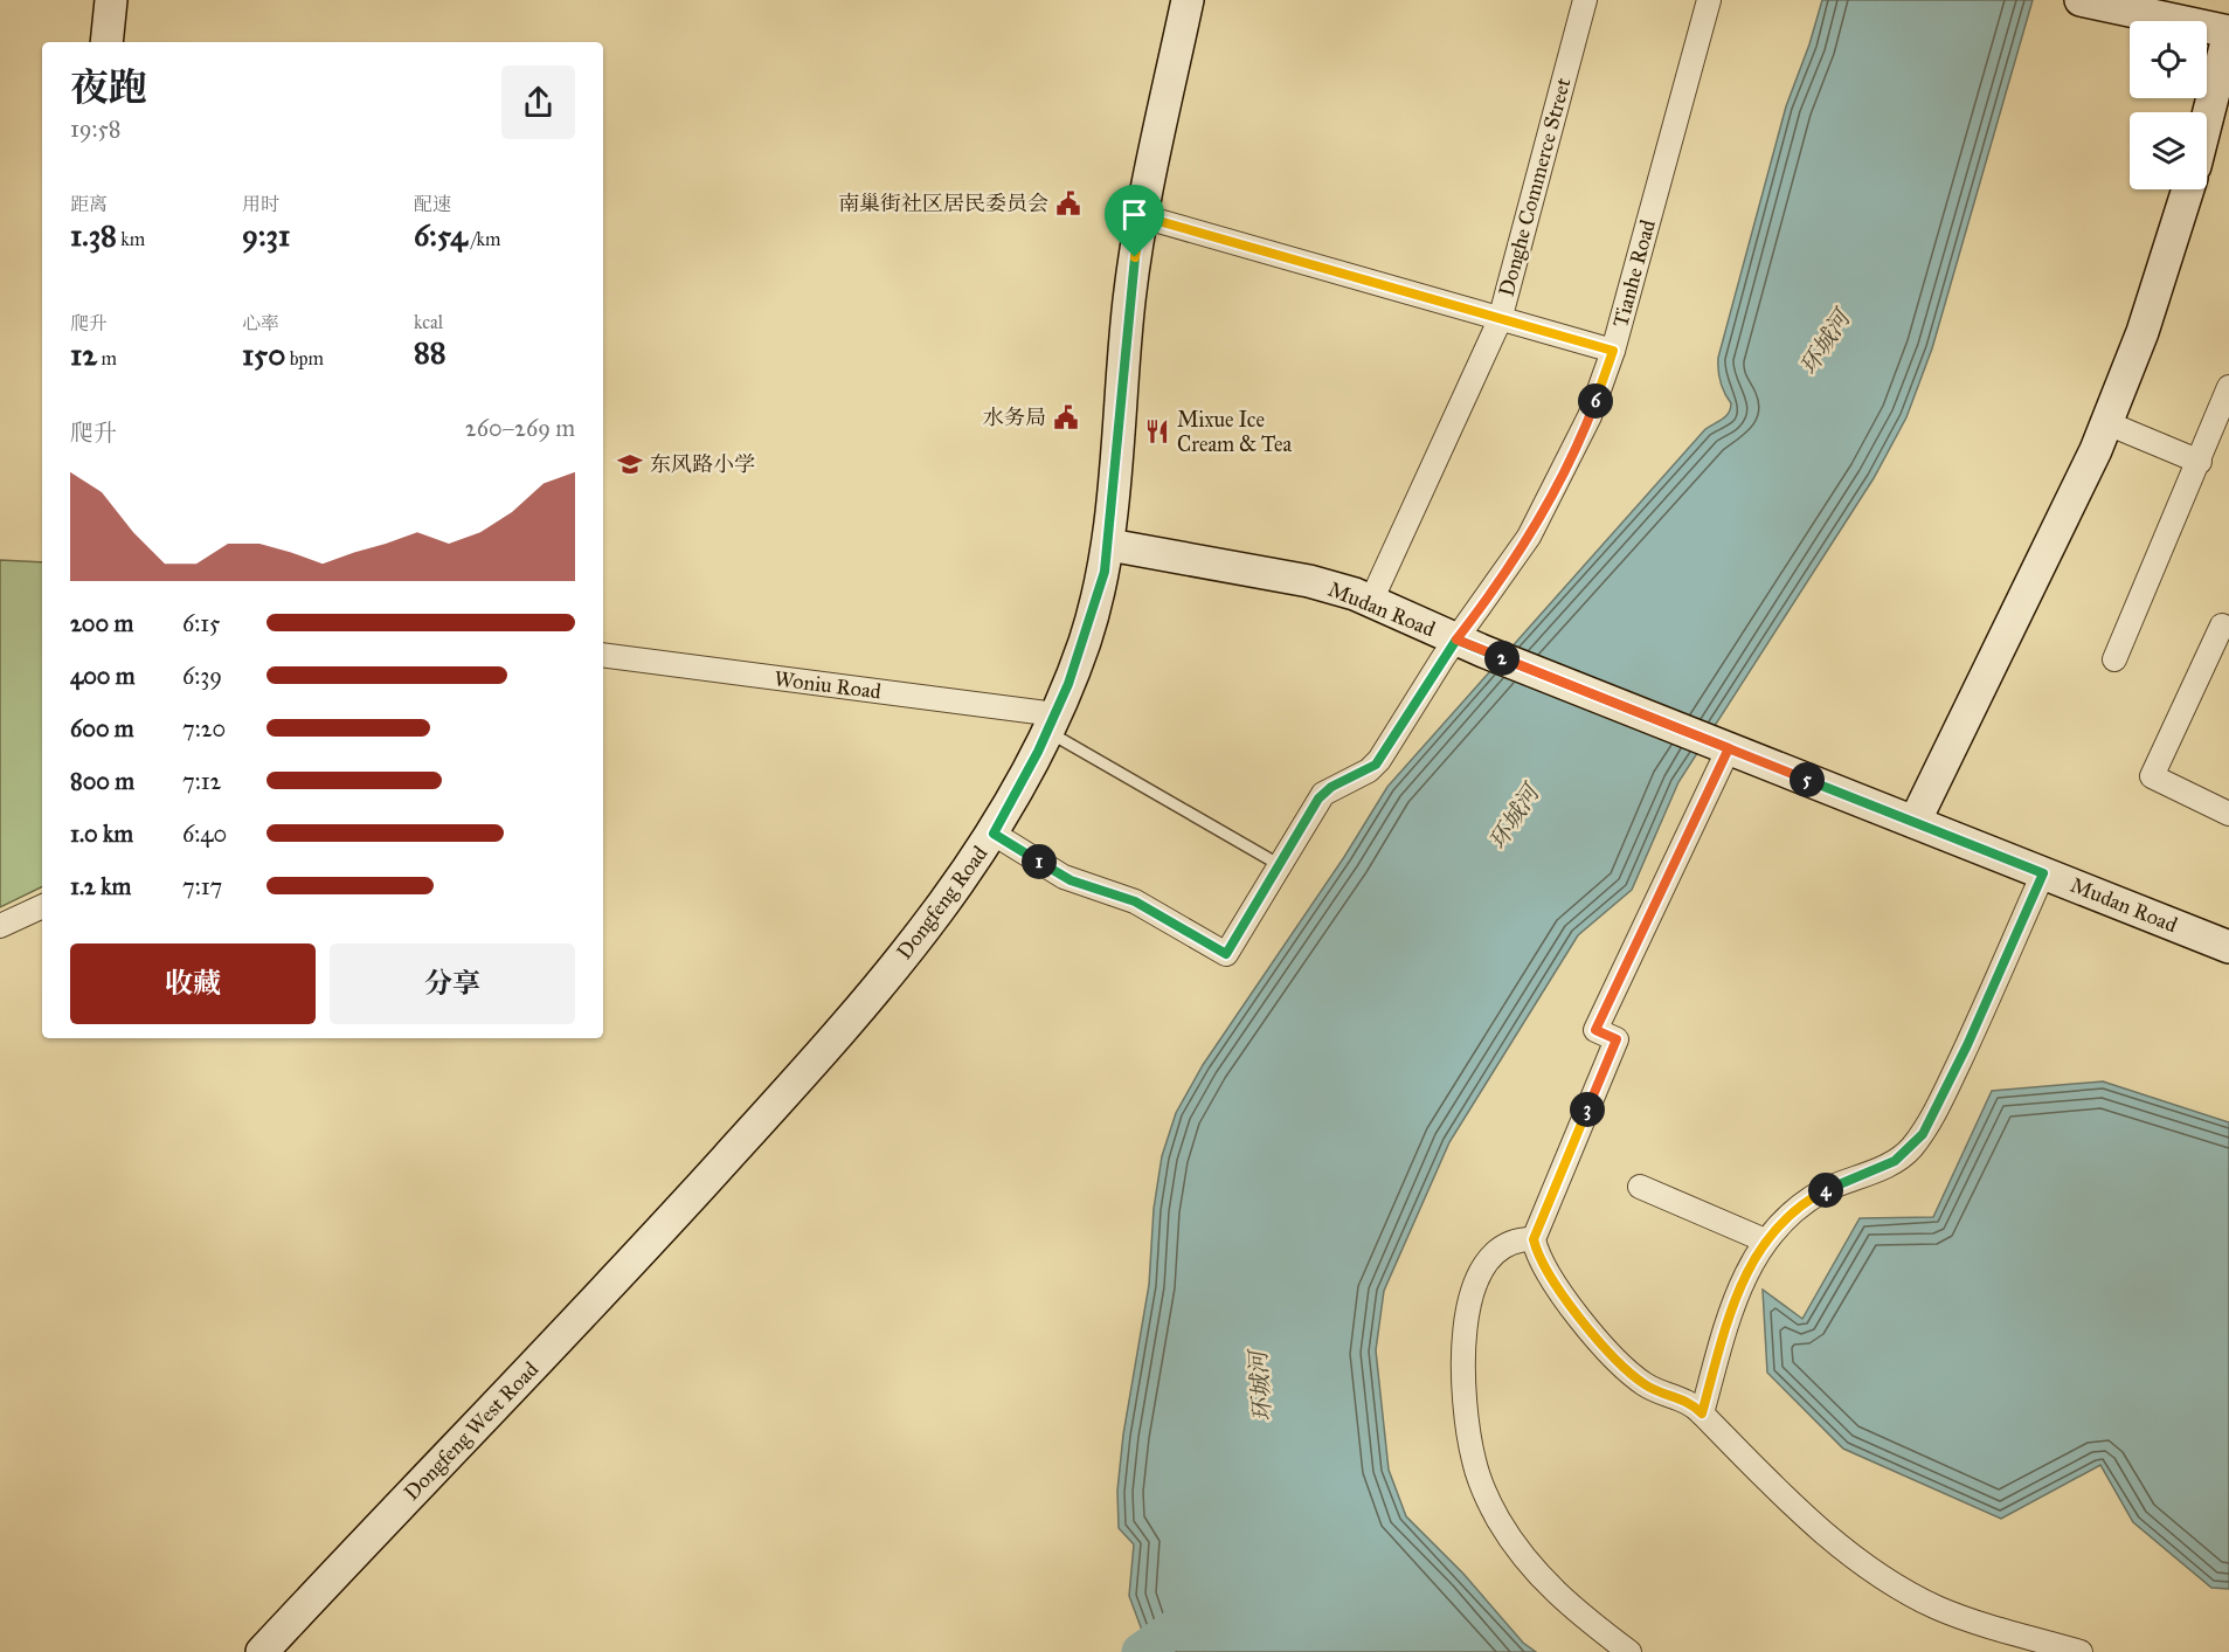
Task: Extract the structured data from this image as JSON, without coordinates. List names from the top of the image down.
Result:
{
  "streets": {
    "street": [
      "Donghe Commerce Street",
      "Tianhe Road",
      "Mudan Road",
      "Woniu Road",
      "Dongfeng Road",
      "Dongfeng West Road"
    ]
  },
  "crossings": [
    ["Donghe Commerce Street", "Mudan Road"],
    ["Tianhe Road", "Mudan Road"],
    ["Tianhe Road", "Dongfeng Road"],
    ["Mudan Road", "Dongfeng Road"],
    ["Woniu Road", "Dongfeng Road"],
    ["Dongfeng Road", "Dongfeng West Road"]
  ],
  "water": ["环城河"],
  "places": {
    "public building": ["南巢街社区居民委员会", "水务局"],
    "restaurant": ["Mixue Ice Cream & Tea"],
    "school or university": ["东风路小学"]
  },
  "page": {
    "heading": ["夜跑", "19:58"],
    "stats": [
      ["距离", "1.38 km"],
      ["用时", "9:31"],
      ["配速", "6:54 /km"],
      ["爬升", "12 m"],
      ["心率", "150 bpm"],
      ["kcal", "88"]
    ],
    "pins": [
      "6",
      "2",
      "5",
      "1",
      "3",
      "4"
    ],
    "chart": ["爬升", "260–269 m"],
    "list": [
      {
        "name": "200 m",
        "note": "6:15"
      },
      {
        "name": "400 m",
        "note": "6:39"
      },
      {
        "name": "600 m",
        "note": "7:20"
      },
      {
        "name": "800 m",
        "note": "7:12"
      },
      {
        "name": "1.0 km",
        "note": "6:40"
      },
      {
        "name": "1.2 km",
        "note": "7:17"
      }
    ],
    "buttons": ["收藏", "分享"]
  }
}
